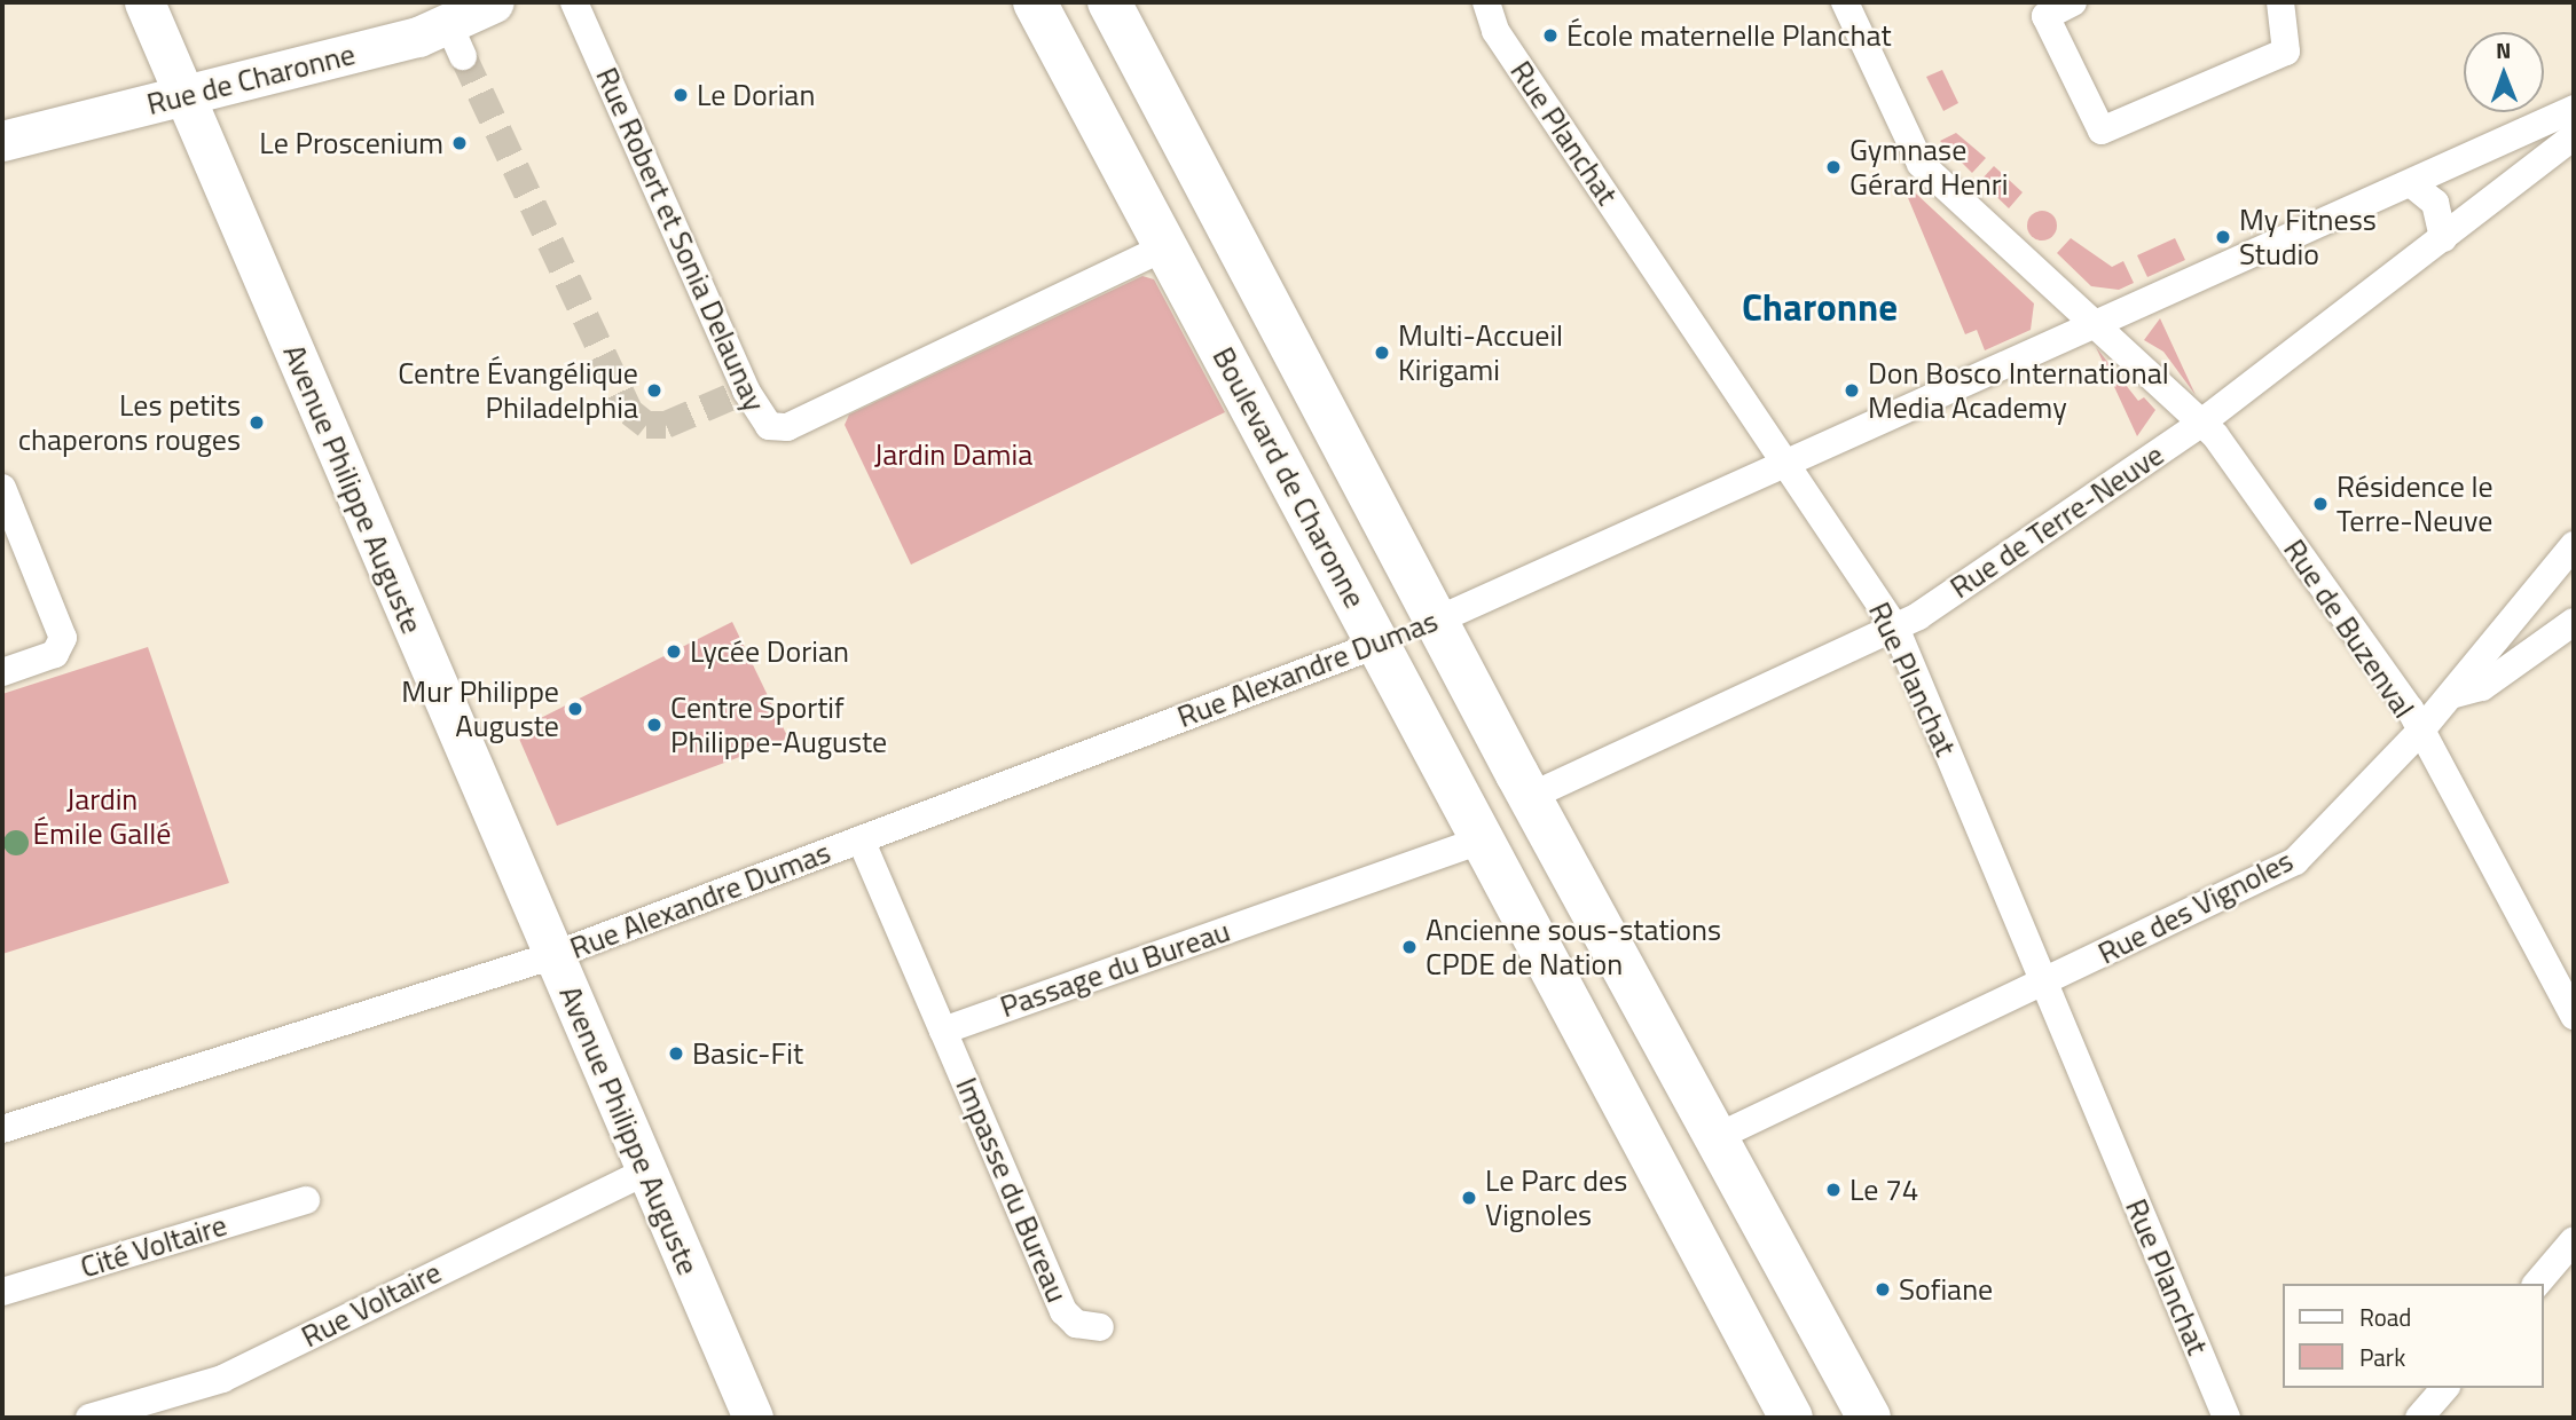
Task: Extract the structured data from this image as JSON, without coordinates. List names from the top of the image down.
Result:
{
  "streets": {
    "main road": [
      "Rue de Charonne",
      "Boulevard de Charonne",
      "Avenue Philippe Auguste",
      "Rue Alexandre Dumas"
    ],
    "street": [
      "Rue Planchat",
      "Rue Robert et Sonia Delaunay",
      "Rue de Terre-Neuve",
      "Rue de Buzenval",
      "Rue des Vignoles",
      "Passage du Bureau",
      "Impasse du Bureau",
      "Cité Voltaire",
      "Rue Voltaire"
    ]
  },
  "crossings": [
    ["Rue de Charonne", "Avenue Philippe Auguste"],
    ["Rue Planchat", "Rue de Terre-Neuve"],
    ["Rue Planchat", "Rue Alexandre Dumas"],
    ["Rue Planchat", "Rue des Vignoles"],
    ["Rue Robert et Sonia Delaunay", "Boulevard de Charonne"],
    ["Boulevard de Charonne", "Rue de Terre-Neuve"],
    ["Boulevard de Charonne", "Rue Alexandre Dumas"],
    ["Boulevard de Charonne", "Rue des Vignoles"],
    ["Boulevard de Charonne", "Passage du Bureau"],
    ["Avenue Philippe Auguste", "Rue Alexandre Dumas"],
    ["Avenue Philippe Auguste", "Rue Voltaire"],
    ["Rue de Terre-Neuve", "Rue de Buzenval"],
    ["Rue de Buzenval", "Rue Alexandre Dumas"],
    ["Rue de Buzenval", "Rue des Vignoles"],
    ["Passage du Bureau", "Impasse du Bureau"]
  ],
  "districts": ["Charonne"],
  "parks": ["Jardin Damia", "Jardin Émile Gallé"],
  "places": [
    "École maternelle Planchat",
    "Le Dorian",
    "Le Proscenium",
    "Gymnase Gérard Henri",
    "My Fitness Studio",
    "Multi-Accueil Kirigami",
    "Centre Évangélique Philadelphia",
    "Don Bosco International Media Academy",
    "Les petits chaperons rouges",
    "Résidence le Terre-Neuve",
    "Lycée Dorian",
    "Mur Philippe Auguste",
    "Centre Sportif Philippe-Auguste",
    "Ancienne sous-stations CPDE de Nation",
    "Basic-Fit",
    "Le 74",
    "Le Parc des Vignoles",
    "Sofiane"
  ],
  "legend": ["Road", "Park"],
  "north": "top"
}
